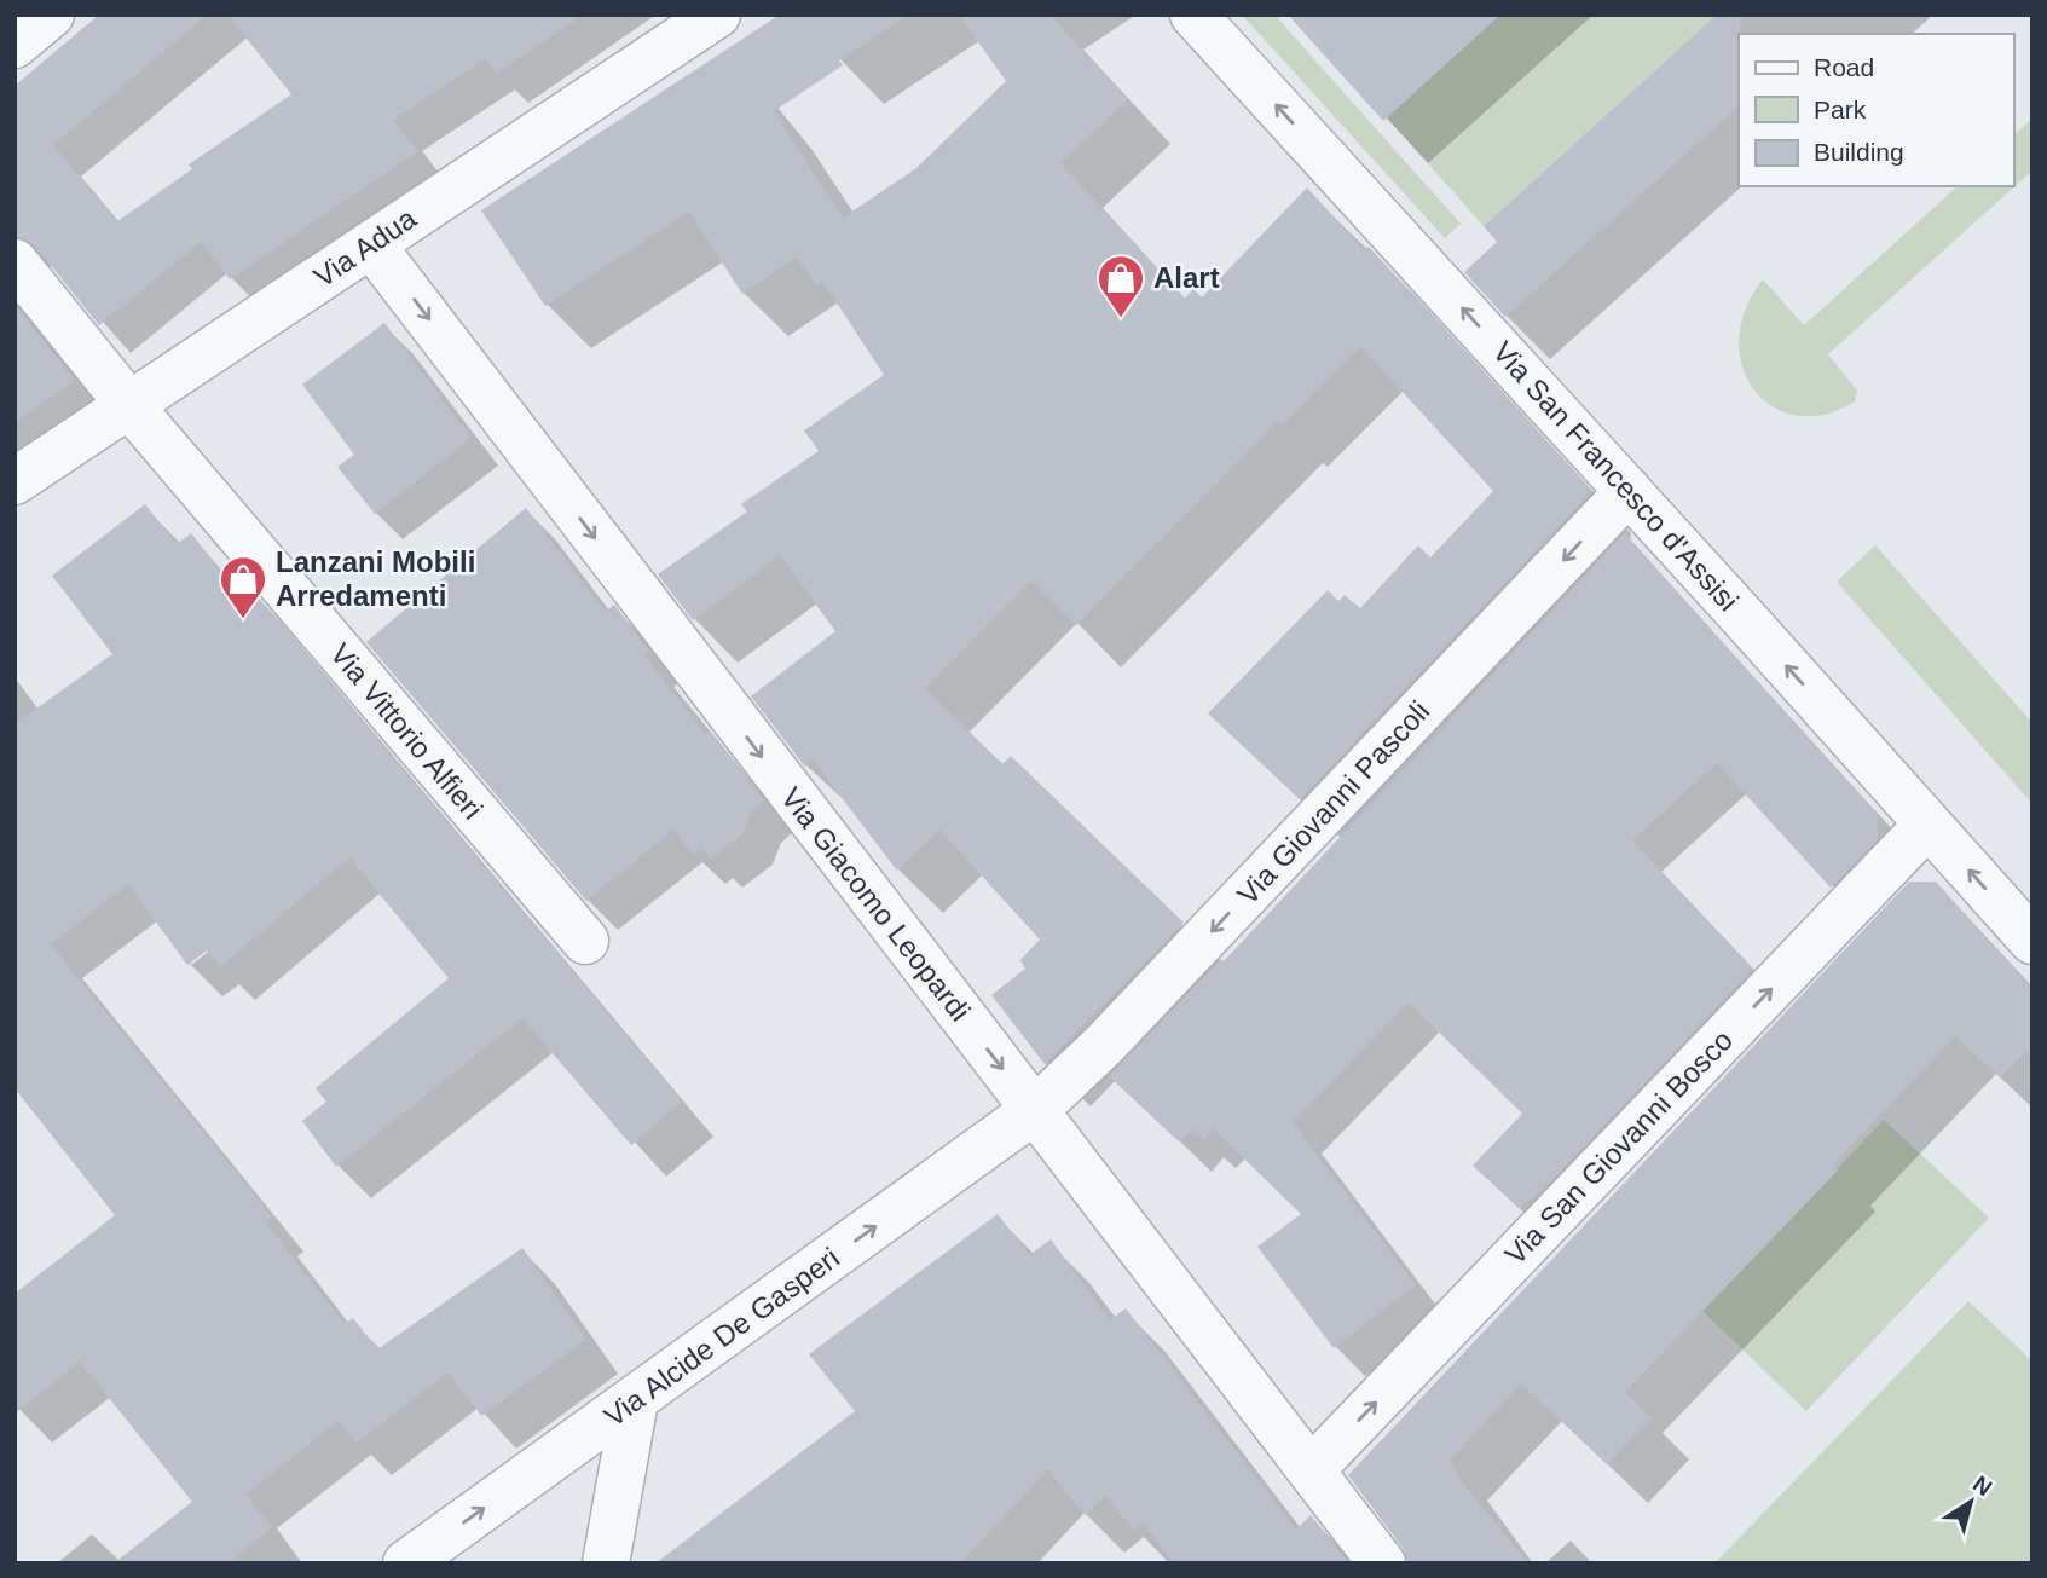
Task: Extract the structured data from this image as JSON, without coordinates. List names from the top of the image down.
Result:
{
  "streets": {
    "street": [
      "Via Adua",
      "Via San Francesco d'Assisi",
      "Via Vittorio Alfieri",
      "Via Giovanni Pascoli",
      "Via Giacomo Leopardi",
      "Via San Giovanni Bosco",
      "Via Alcide De Gasperi"
    ]
  },
  "crossings": [
    ["Via Adua", "Via Vittorio Alfieri"],
    ["Via Adua", "Via Giacomo Leopardi"],
    ["Via San Francesco d'Assisi", "Via Giovanni Pascoli"],
    ["Via San Francesco d'Assisi", "Via San Giovanni Bosco"],
    ["Via Giovanni Pascoli", "Via Giacomo Leopardi"],
    ["Via Giovanni Pascoli", "Via Alcide De Gasperi"],
    ["Via Giacomo Leopardi", "Via San Giovanni Bosco"],
    ["Via Giacomo Leopardi", "Via Alcide De Gasperi"]
  ],
  "one_way": [
    "Via San Francesco d'Assisi",
    "Via Giovanni Pascoli",
    "Via Giacomo Leopardi",
    "Via San Giovanni Bosco",
    "Via Alcide De Gasperi"
  ],
  "places": {
    "shop": ["Alart", "Lanzani Mobili Arredamenti"]
  },
  "legend": ["Road", "Park", "Building"],
  "north": "top right"
}
